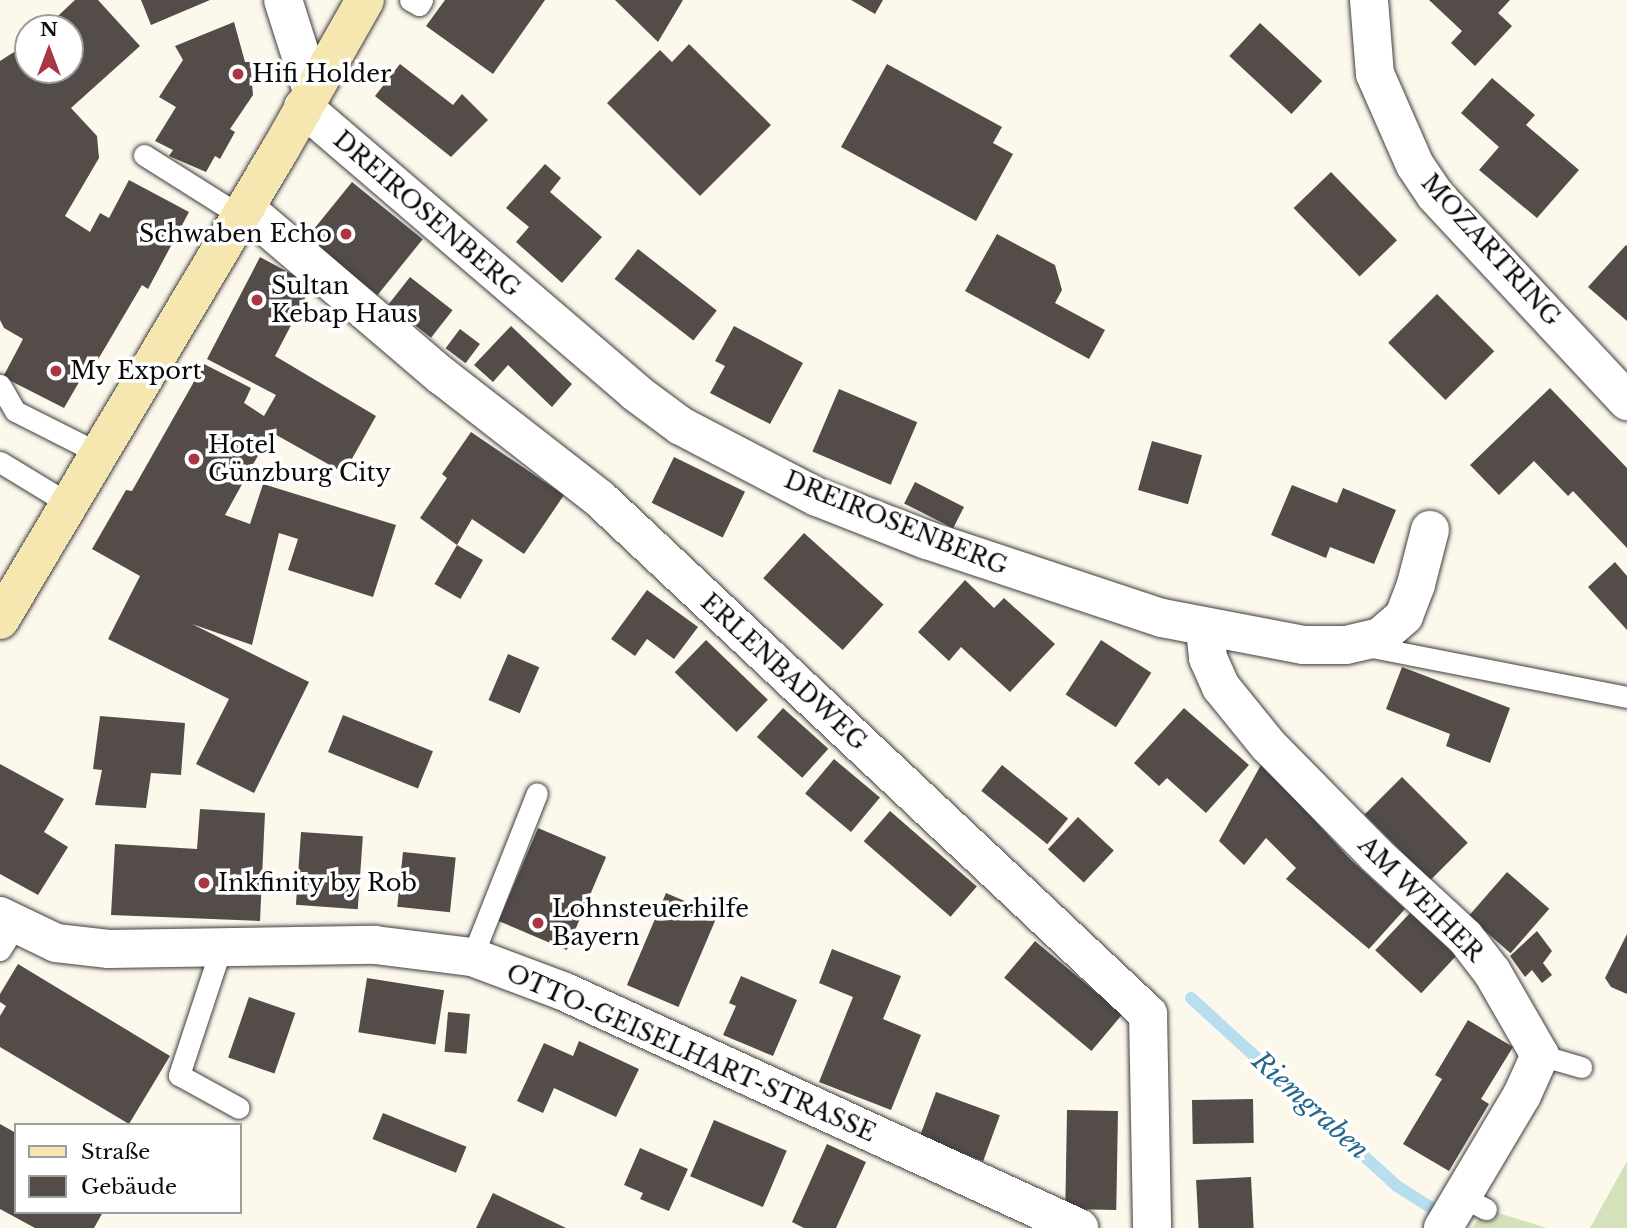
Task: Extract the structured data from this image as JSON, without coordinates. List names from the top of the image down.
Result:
{
  "streets": {
    "street": [
      "DREIROSENBERG",
      "MOZARTRING",
      "ERLENBADWEG",
      "AM WEIHER",
      "OTTO-GEISELHART-STRASSE"
    ]
  },
  "crossings": [
    ["DREIROSENBERG", "AM WEIHER"]
  ],
  "water": ["Riemgraben"],
  "places": [
    "Hifi Holder",
    "Schwaben Echo",
    "Sultan Kebap Haus",
    "My Export",
    "Hotel Günzburg City",
    "Inkfinity by Rob",
    "Lohnsteuerhilfe Bayern"
  ],
  "legend": ["Straße", "Gebäude"],
  "north": "top"
}
